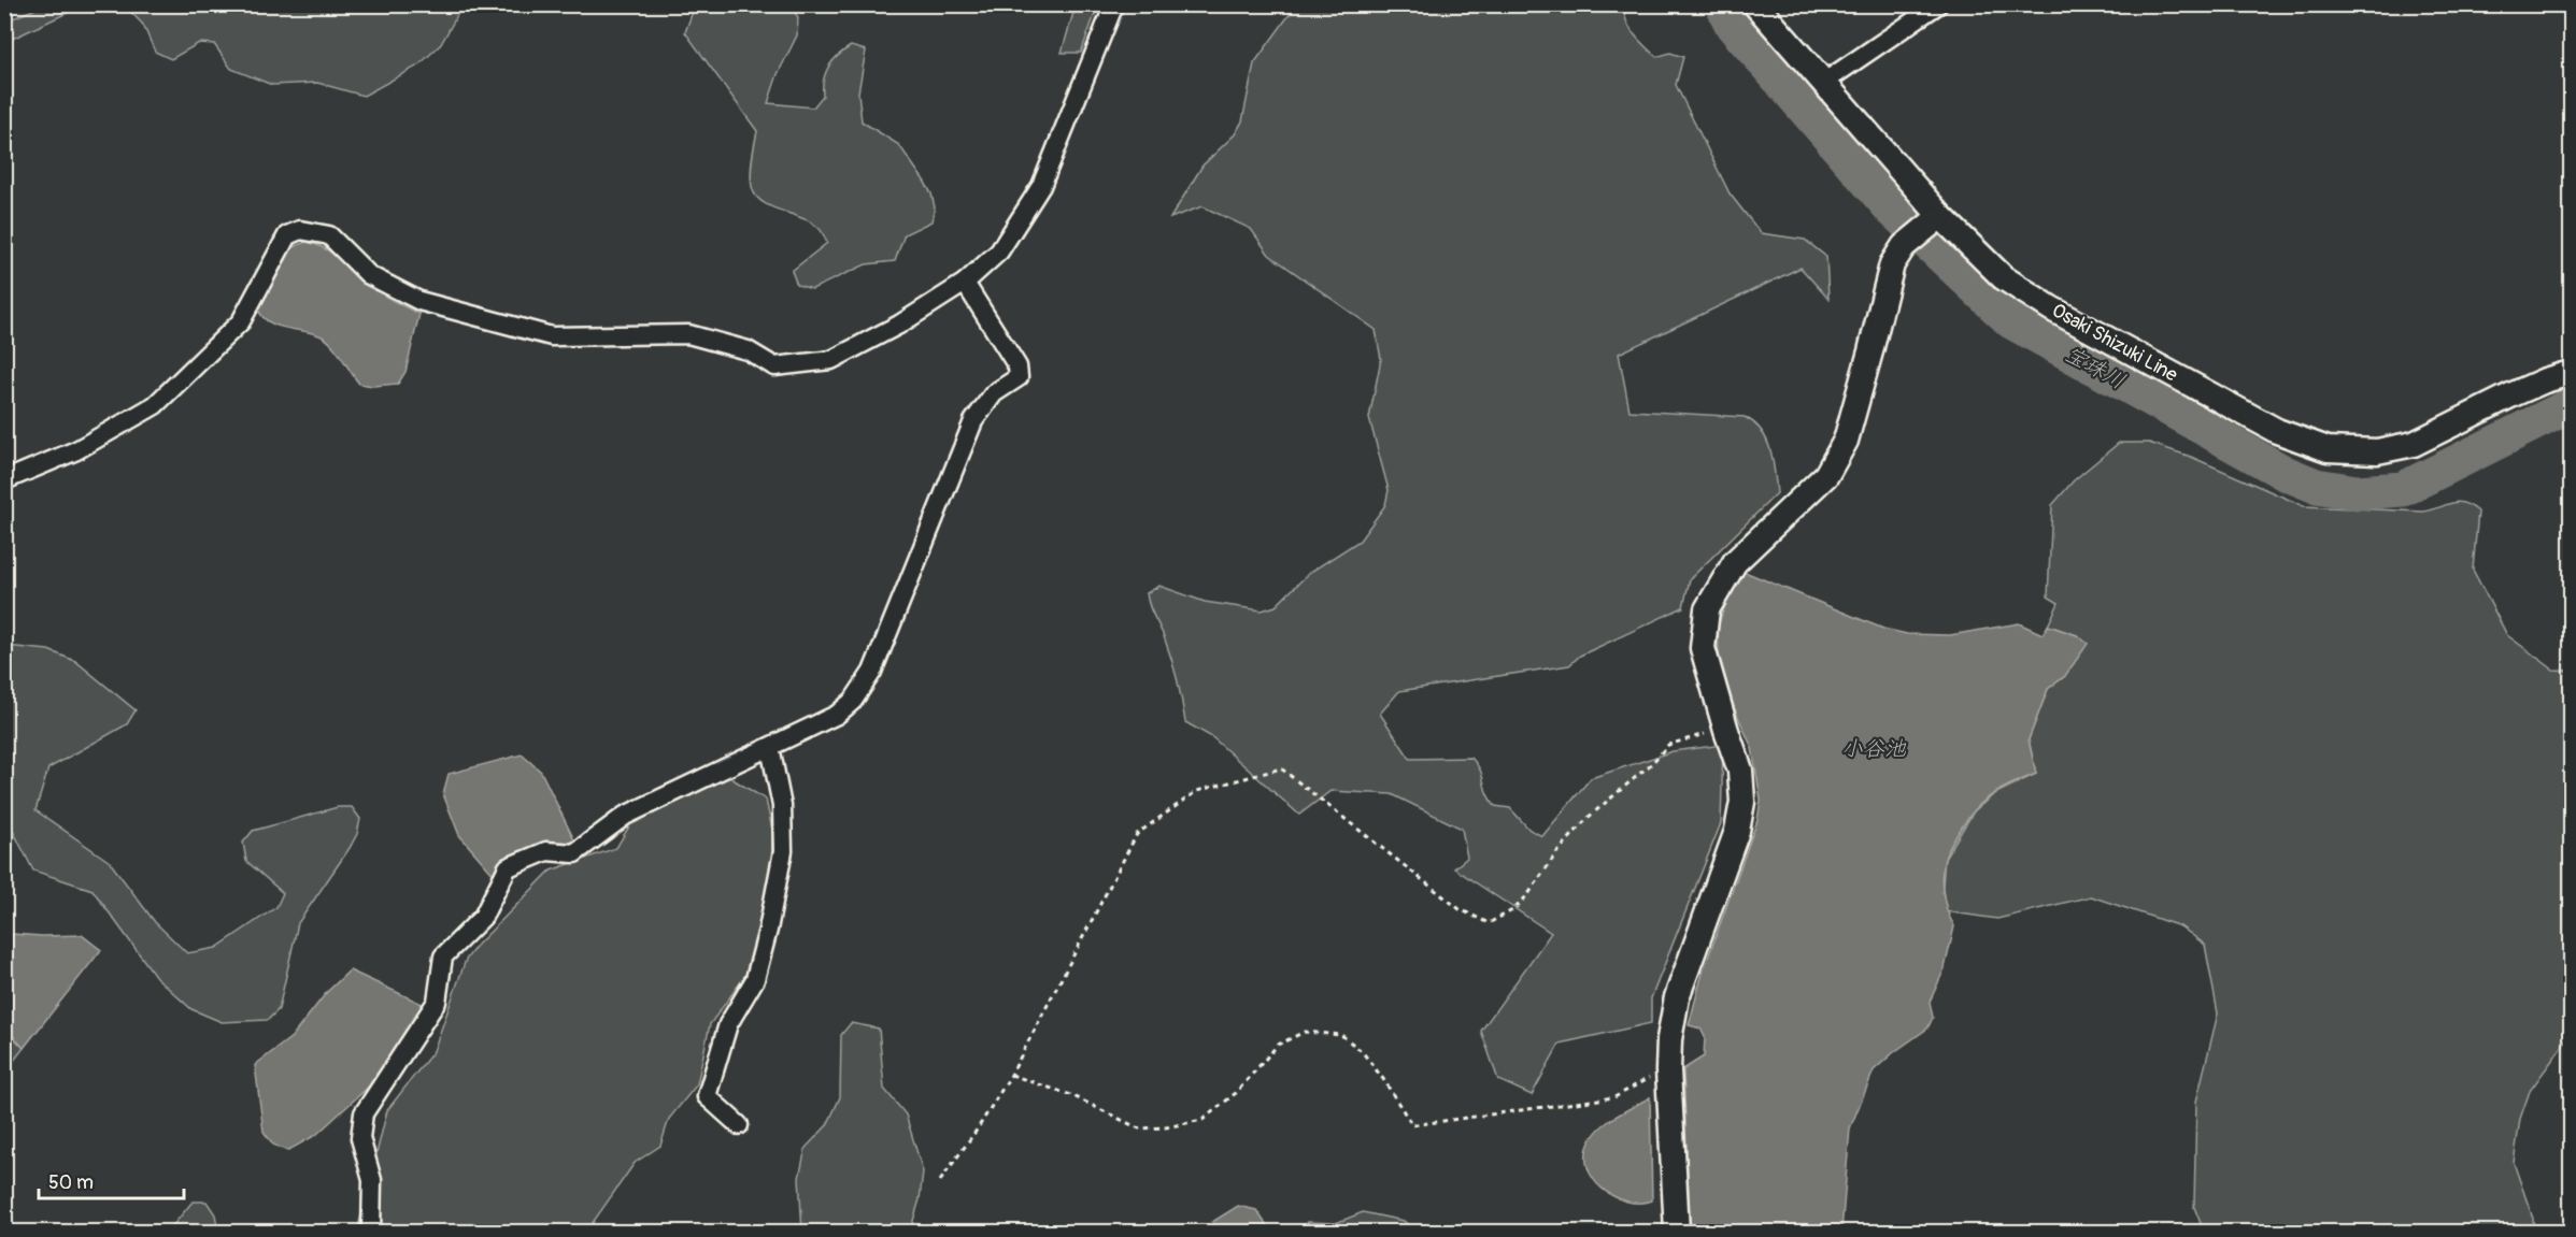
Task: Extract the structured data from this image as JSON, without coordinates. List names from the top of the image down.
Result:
{
  "streets": {
    "street": ["Osaki Shizuki Line"]
  },
  "water": ["宝珠川", "小谷池"],
  "scale_bar": "50 m"
}
